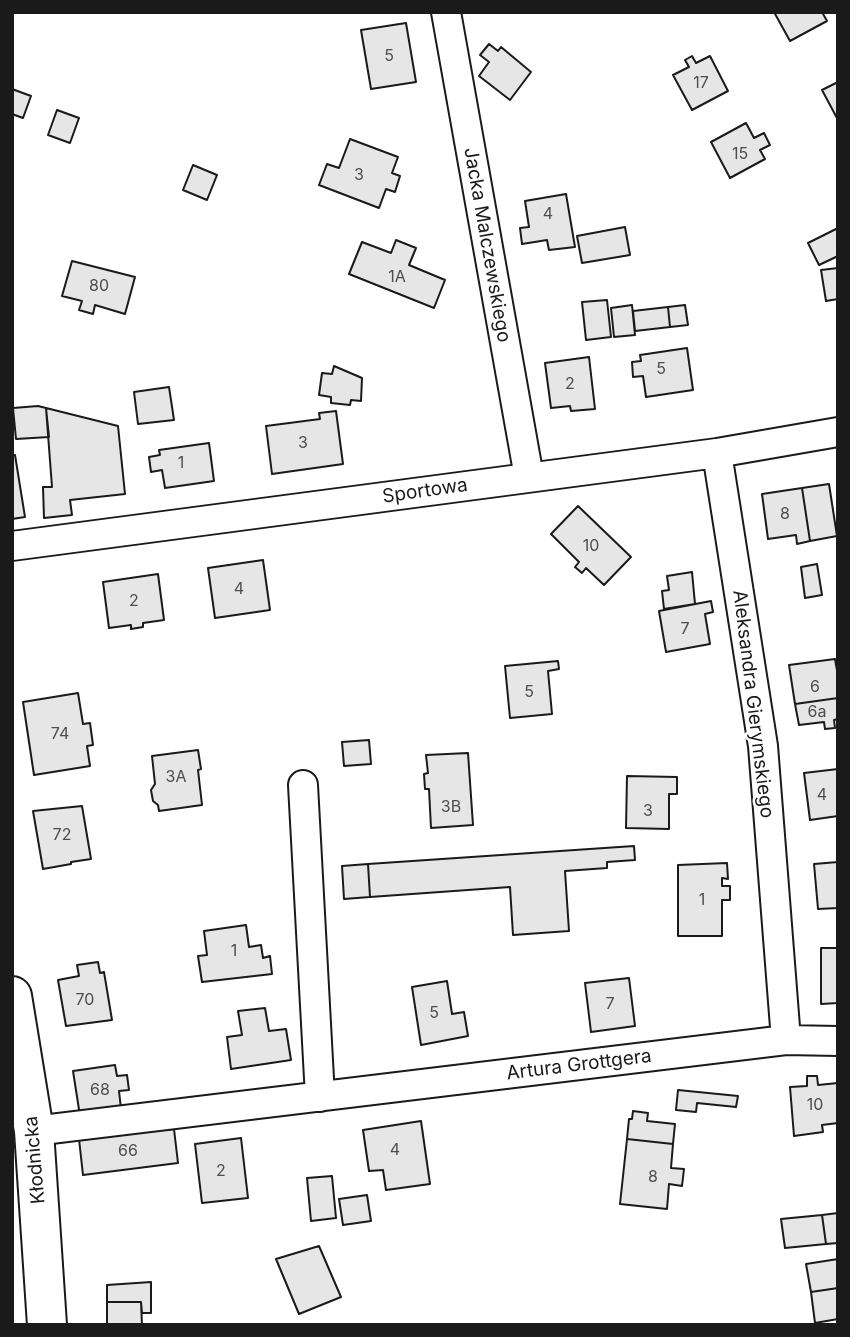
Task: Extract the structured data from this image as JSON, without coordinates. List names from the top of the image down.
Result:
{
  "streets": {
    "main road": ["Kłodnicka"],
    "street": [
      "Jacka Malczewskiego",
      "Sportowa",
      "Aleksandra Gierymskiego",
      "Artura Grottgera"
    ]
  },
  "crossings": [
    ["Jacka Malczewskiego", "Sportowa"],
    ["Sportowa", "Aleksandra Gierymskiego"],
    ["Aleksandra Gierymskiego", "Artura Grottgera"],
    ["Artura Grottgera", "Kłodnicka"]
  ],
  "house_numbers": [
    "5",
    "17",
    "15",
    "3",
    "4",
    "1A",
    "80",
    "5",
    "2",
    "3",
    "1",
    "8",
    "10",
    "4",
    "2",
    "7",
    "6",
    "5",
    "6a",
    "74",
    "3A",
    "4",
    "3B",
    "3",
    "72",
    "1",
    "1",
    "70",
    "7",
    "5",
    "68",
    "10",
    "4",
    "66",
    "2",
    "8"
  ]
}
